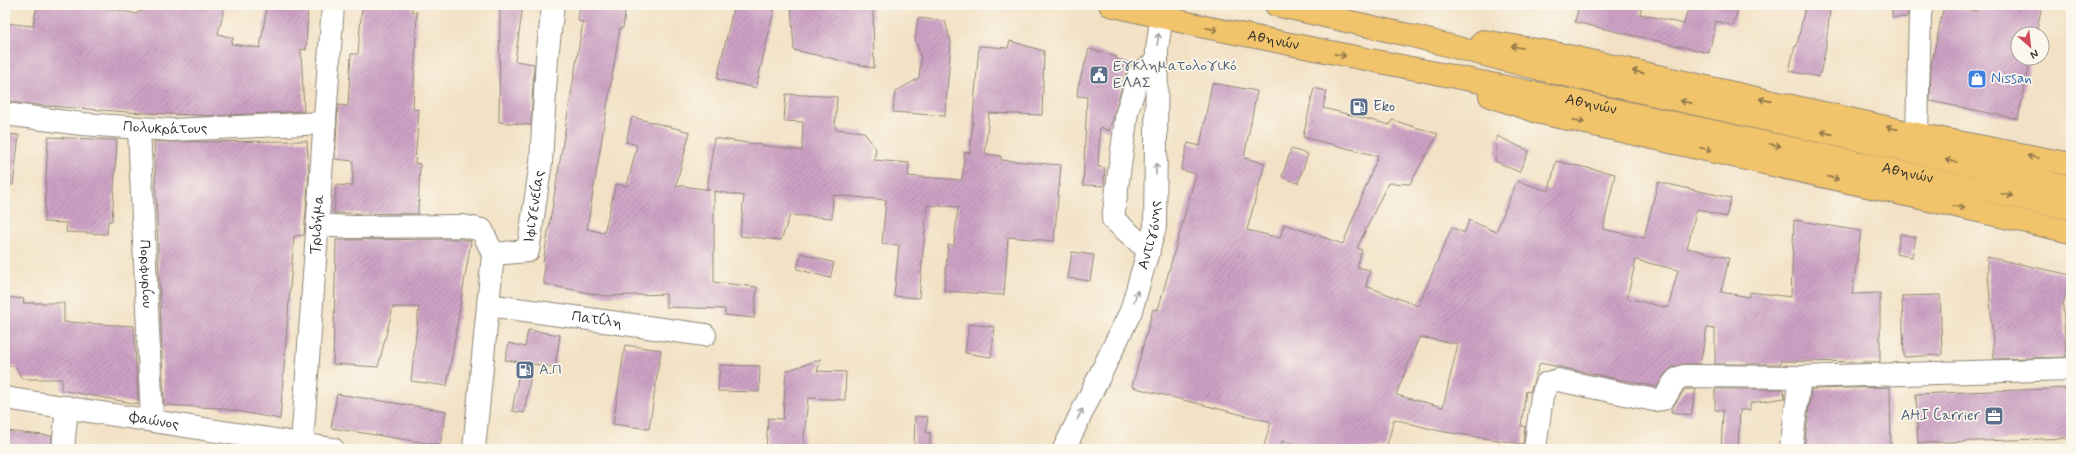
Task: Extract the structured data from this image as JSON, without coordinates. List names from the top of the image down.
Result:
{
  "streets": {
    "highway": ["Αθηνών"],
    "street": [
      "Πολυκράτους",
      "Ιφιγενείας",
      "Τριδήμα",
      "Αντιγόνης",
      "Πορφυρίου",
      "Πατίλη",
      "Φαώνος"
    ]
  },
  "crossings": [
    ["Αθηνών", "Αντιγόνης"],
    ["Πολυκράτους", "Τριδήμα"],
    ["Πολυκράτους", "Πορφυρίου"],
    ["Τριδήμα", "Φαώνος"],
    ["Πορφυρίου", "Φαώνος"]
  ],
  "one_way": ["Αντιγόνης"],
  "places": {
    "public building": ["Εγκληματολογικό ΕΛΑΣ"],
    "shop": ["Nissan"],
    "fuel station": ["Eko", "Α.Π"],
    "office": ["AHI Carrier"]
  },
  "north": "bottom right"
}
